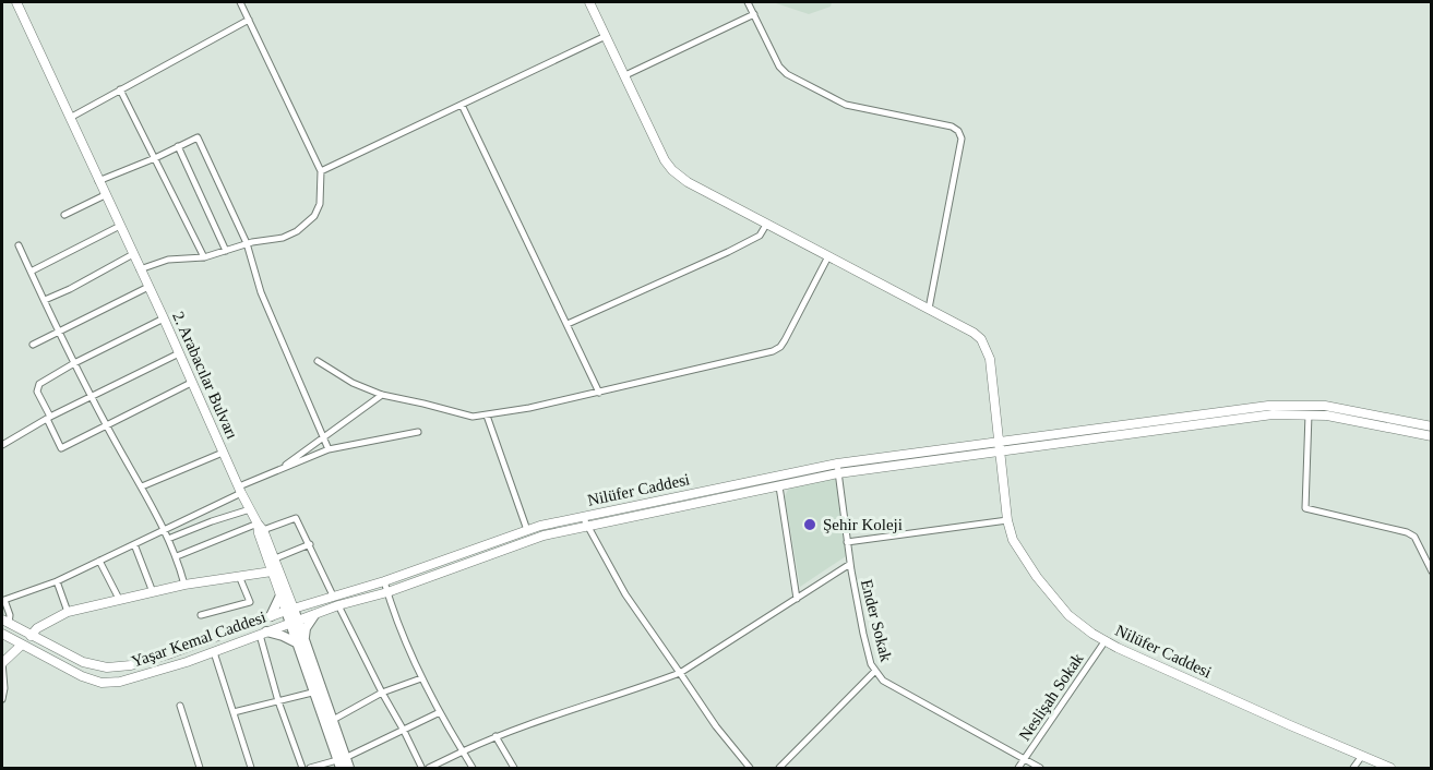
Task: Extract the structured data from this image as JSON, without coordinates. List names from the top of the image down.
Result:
{
  "streets": {
    "street": [
      "2. Arabacılar Bulvarı",
      "Nilüfer Caddesi",
      "Ender Sokak",
      "Yaşar Kemal Caddesi",
      "Neslişah Sokak"
    ]
  },
  "crossings": [
    ["Nilüfer Caddesi", "Ender Sokak"],
    ["Nilüfer Caddesi", "Yaşar Kemal Caddesi"],
    ["Nilüfer Caddesi", "Neslişah Sokak"],
    ["Ender Sokak", "Yaşar Kemal Caddesi"],
    ["Ender Sokak", "Neslişah Sokak"]
  ],
  "places": ["Şehir Koleji"]
}
